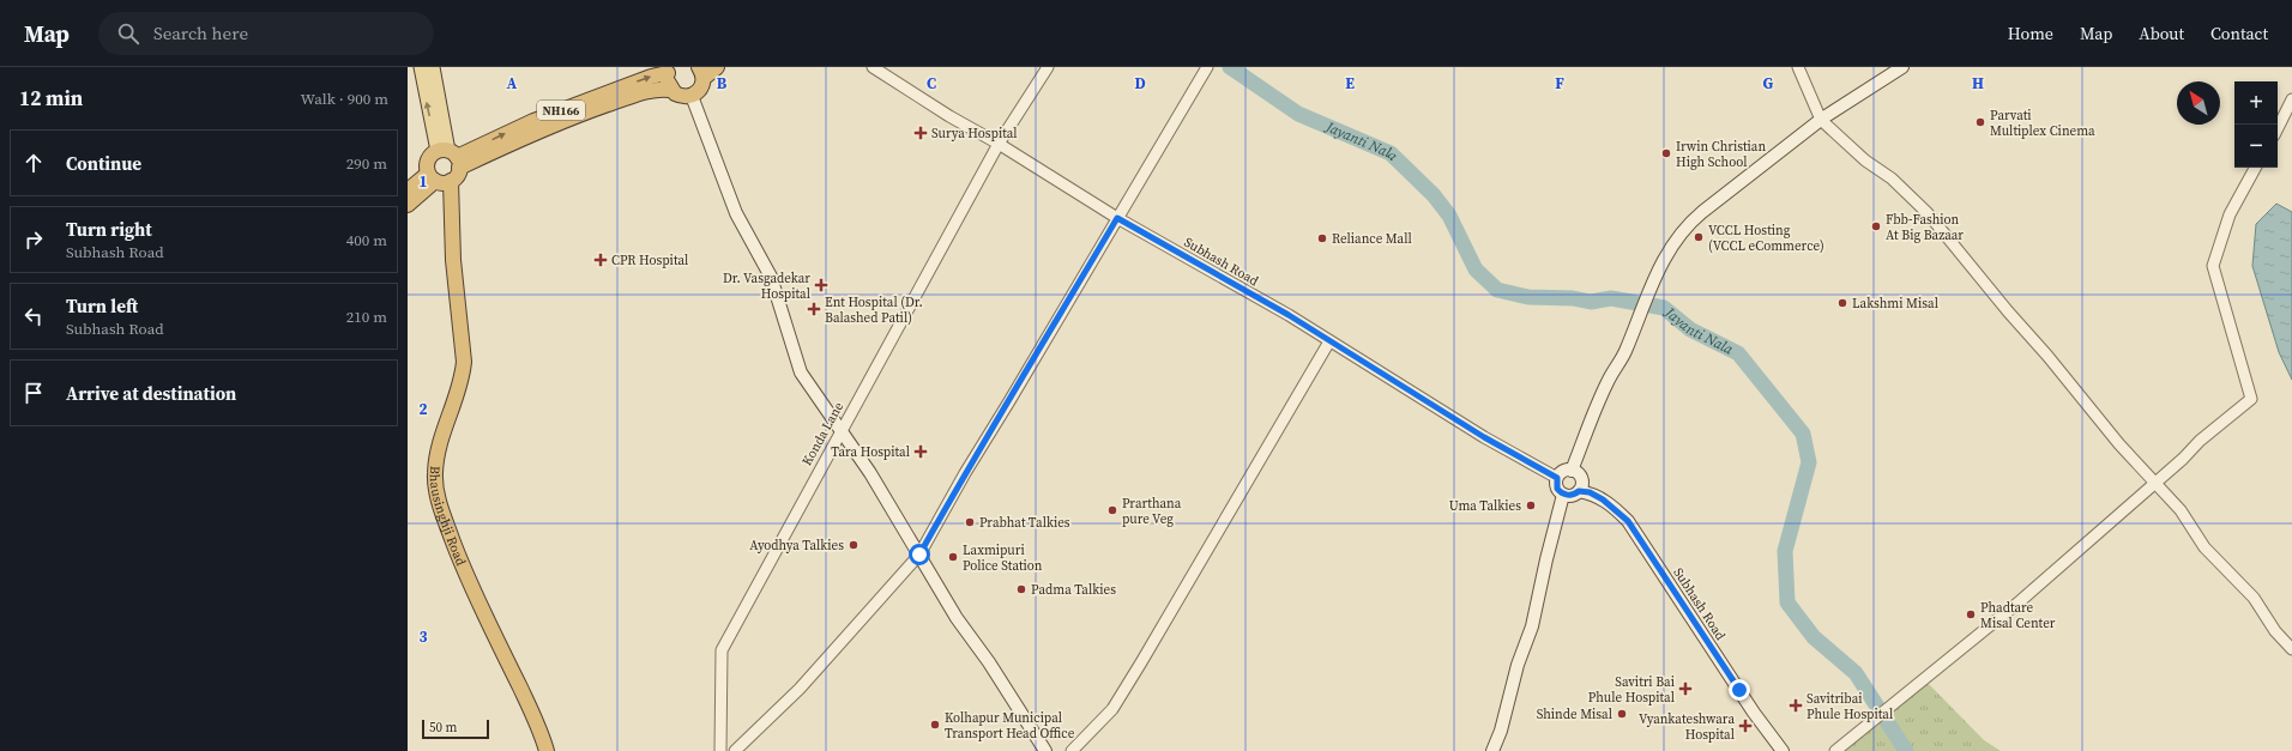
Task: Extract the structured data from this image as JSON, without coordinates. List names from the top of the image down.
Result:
{
  "streets": {
    "highway": ["NH166", "Bhausinghji Road"],
    "main road": ["Subhash Road"],
    "street": ["Konda Lane"]
  },
  "crossings": [
    ["NH166", "Bhausinghji Road"],
    ["Subhash Road", "Konda Lane"]
  ],
  "water": ["Jayanti Nala"],
  "places": {
    "other": [
      "Parvati Multiplex Cinema",
      "Irwin Christian High School",
      "Fbb-Fashion At Big Bazaar",
      "VCCL Hosting (VCCL eCommerce)",
      "Reliance Mall",
      "Lakshmi Misal",
      "Uma Talkies",
      "Prarthana pure Veg",
      "Prabhat Talkies",
      "Ayodhya Talkies",
      "Laxmipuri Police Station",
      "Padma Talkies",
      "Phadtare Misal Center",
      "Shinde Misal",
      "Kolhapur Municipal Transport Head Office"
    ],
    "health": [
      "Surya Hospital",
      "CPR Hospital",
      "Dr. Vasgadekar Hospital",
      "Ent Hospital (Dr. Balashed Patil)",
      "Tara Hospital",
      "Savitri Bai Phule Hospital",
      "Savitribai Phule Hospital",
      "Vyankateshwara Hospital"
    ]
  },
  "scale_bar": "50 m",
  "north": "top left",
  "page": {
    "header": "Map",
    "search": "Search here",
    "nav": [
      "Home",
      "Map",
      "About",
      "Contact"
    ],
    "heading": ["12 min", "Walk · 900 m"],
    "map_buttons": ["+", "−"],
    "list": [
      ["Continue", "290 m"],
      ["Turn right", "Subhash Road", "400 m"],
      ["Turn left", "Subhash Road", "210 m"],
      "Arrive at destination"
    ],
    "scale": "50 m"
  },
  "grid": {
    "columns": [
      "A",
      "B",
      "C",
      "D",
      "E",
      "F",
      "G",
      "H"
    ],
    "rows": ["1", "2", "3"]
  }
}
